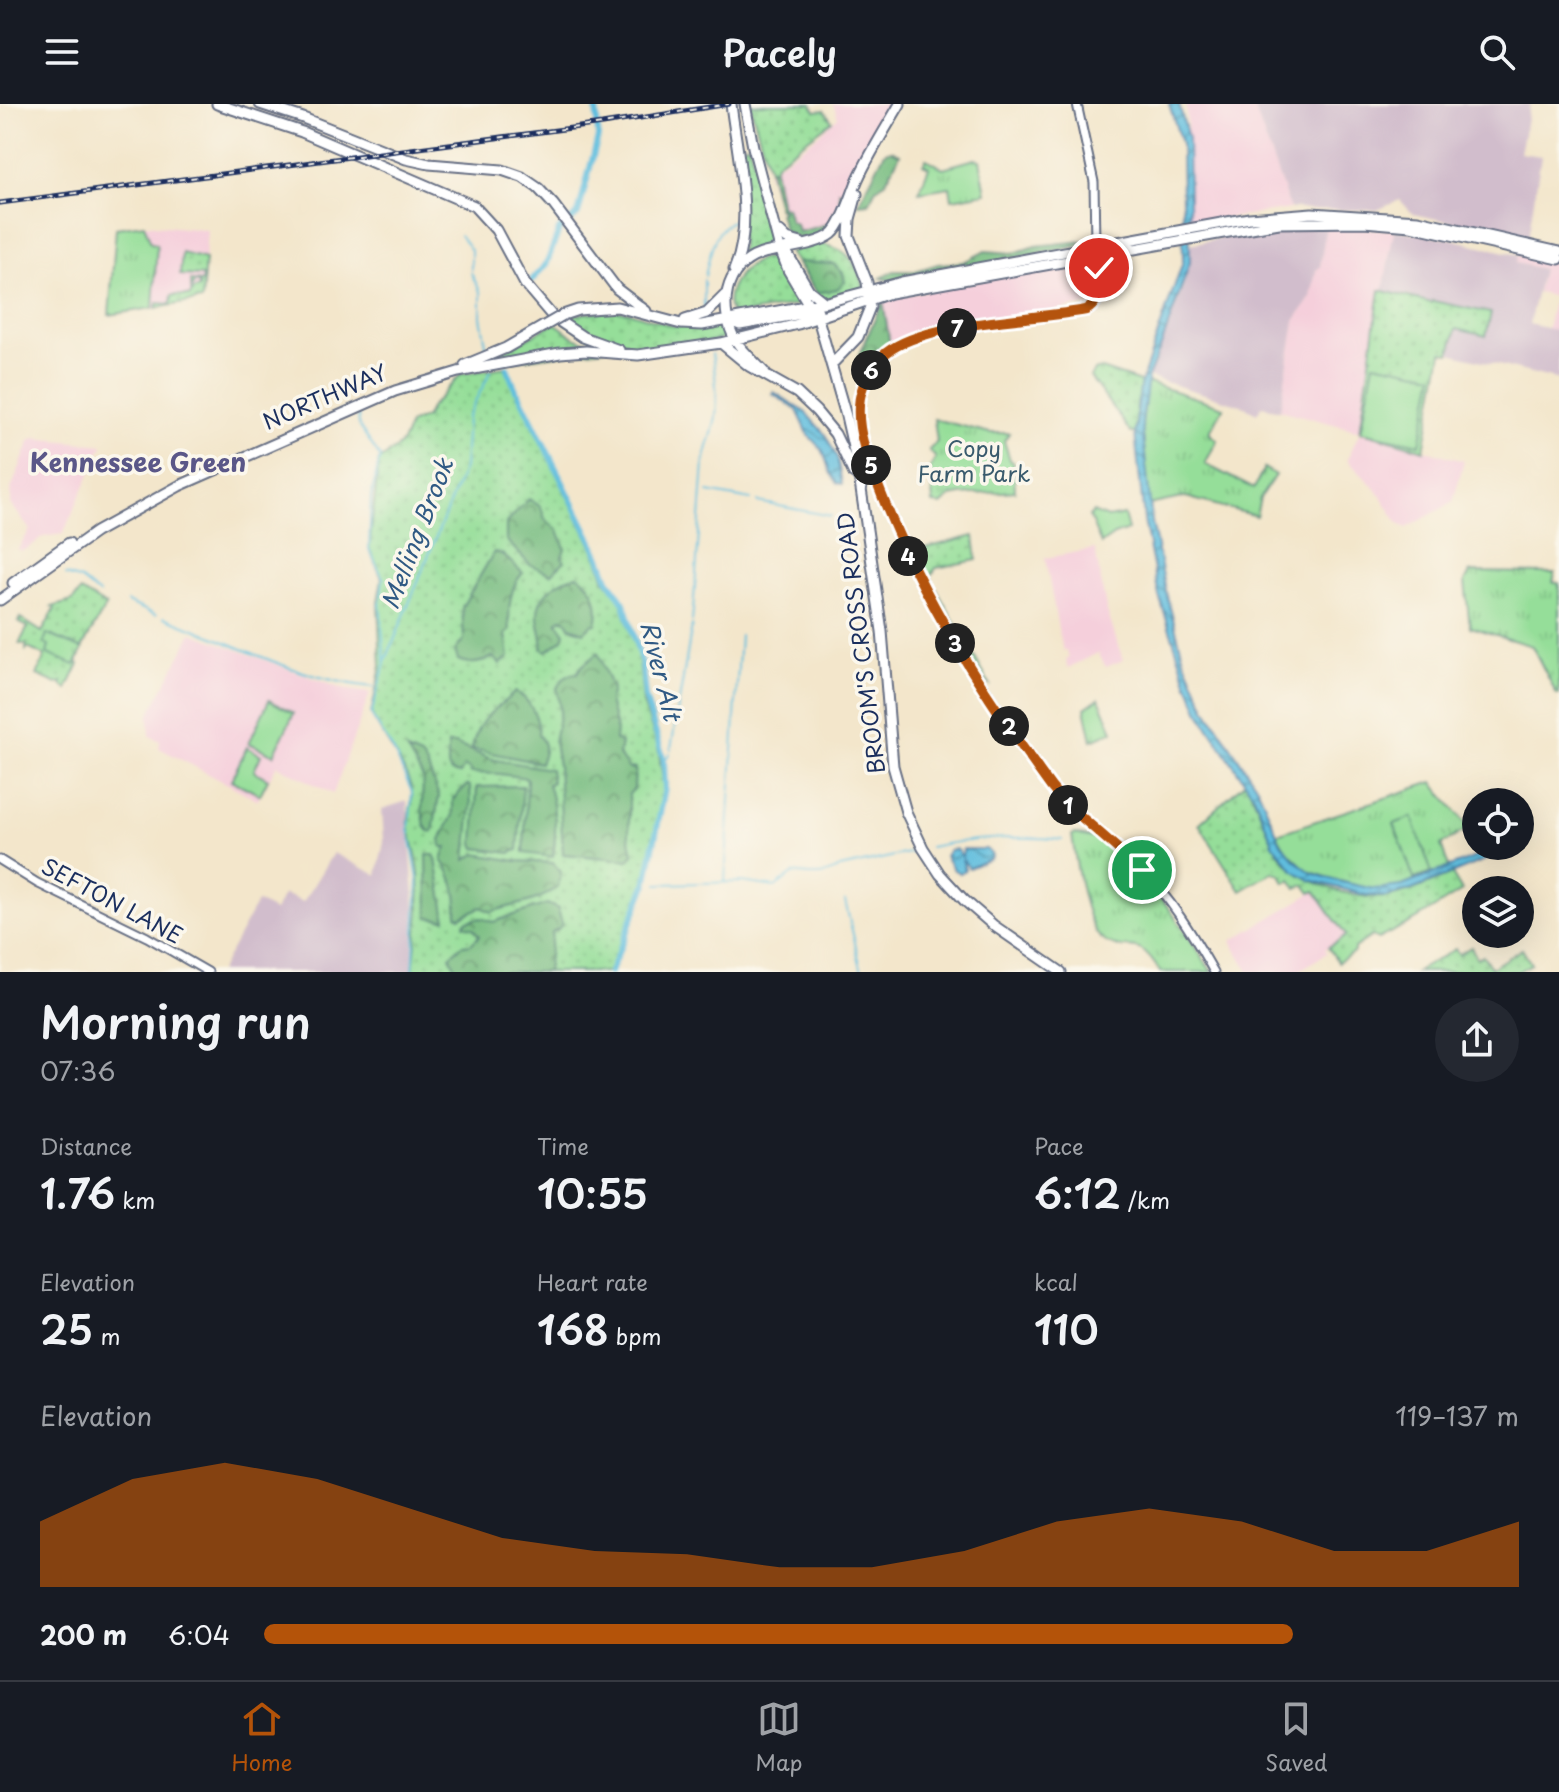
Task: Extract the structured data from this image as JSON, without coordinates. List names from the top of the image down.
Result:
{
  "streets": {
    "highway": ["NORTHWAY", "BROOM'S CROSS ROAD"],
    "main road": ["SEFTON LANE"]
  },
  "districts": ["Kennessee Green"],
  "water": ["Melling Brook", "River Alt"],
  "parks": ["Copy Farm Park"],
  "page": {
    "header": "Pacely",
    "pins": [
      "7",
      "6",
      "5",
      "4",
      "3",
      "2",
      "1"
    ],
    "heading": ["Morning run", "07:36"],
    "stats": [
      ["Distance", "1.76 km"],
      ["Time", "10:55"],
      ["Pace", "6:12 /km"],
      ["Elevation", "25 m"],
      ["Heart rate", "168 bpm"],
      ["kcal", "110"]
    ],
    "chart": ["Elevation", "119–137 m"],
    "list": [
      {
        "name": "200 m",
        "note": "6:04"
      }
    ],
    "tabs": ["Home", "Map", "Saved"]
  }
}
